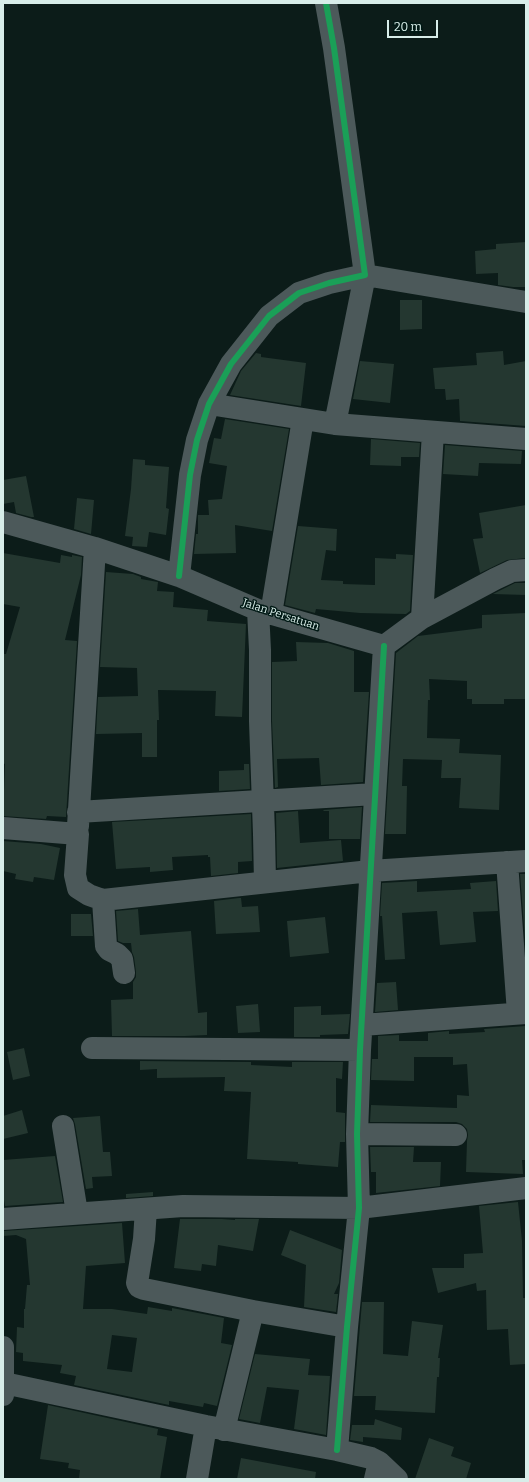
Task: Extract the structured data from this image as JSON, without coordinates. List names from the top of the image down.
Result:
{
  "streets": {
    "street": ["Jalan Persatuan"]
  },
  "scale_bar": "20 m"
}
